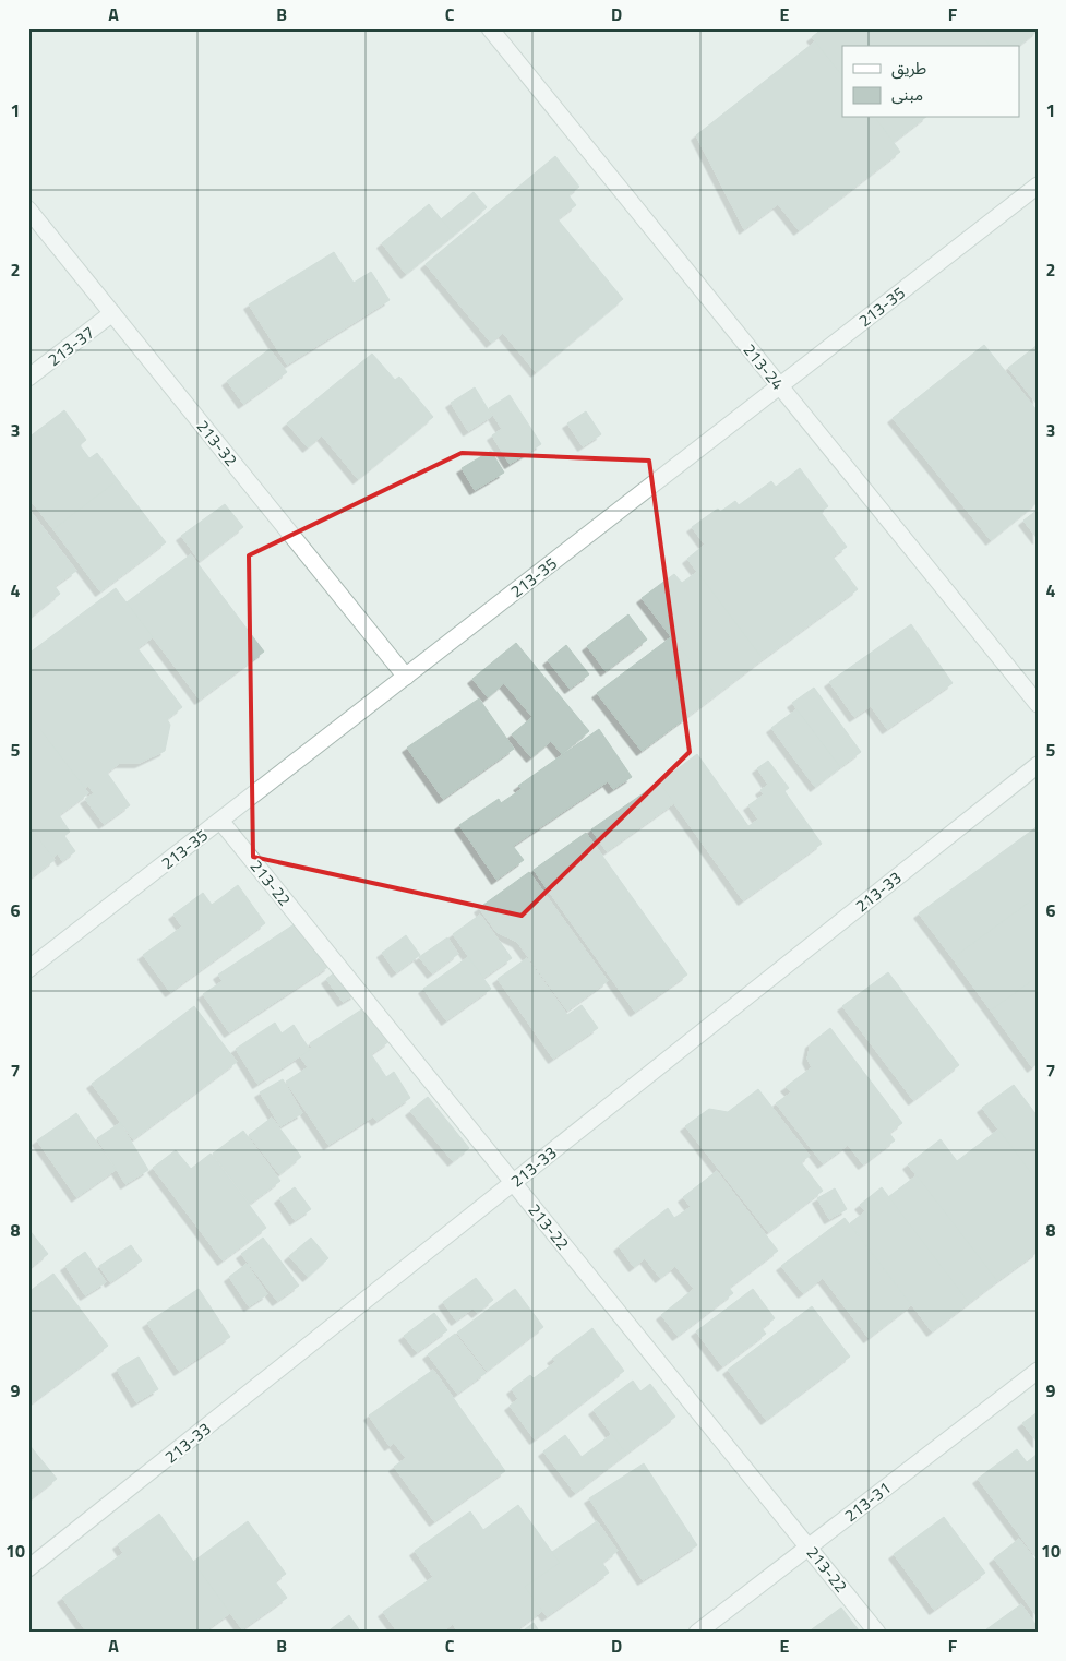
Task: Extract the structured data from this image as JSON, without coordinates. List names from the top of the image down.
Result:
{
  "streets": {
    "street": [
      "213-35",
      "213-37",
      "213-24",
      "213-32",
      "213-22",
      "213-33",
      "213-31"
    ]
  },
  "crossings": [
    ["213-35", "213-24"],
    ["213-35", "213-32"],
    ["213-35", "213-22"],
    ["213-37", "213-32"],
    ["213-22", "213-33"],
    ["213-22", "213-31"]
  ],
  "legend": ["طريق", "مبنى"],
  "grid": {
    "columns": [
      "A",
      "B",
      "C",
      "D",
      "E",
      "F"
    ],
    "rows": [
      "1",
      "2",
      "3",
      "4",
      "5",
      "6",
      "7",
      "8",
      "9",
      "10"
    ]
  }
}
